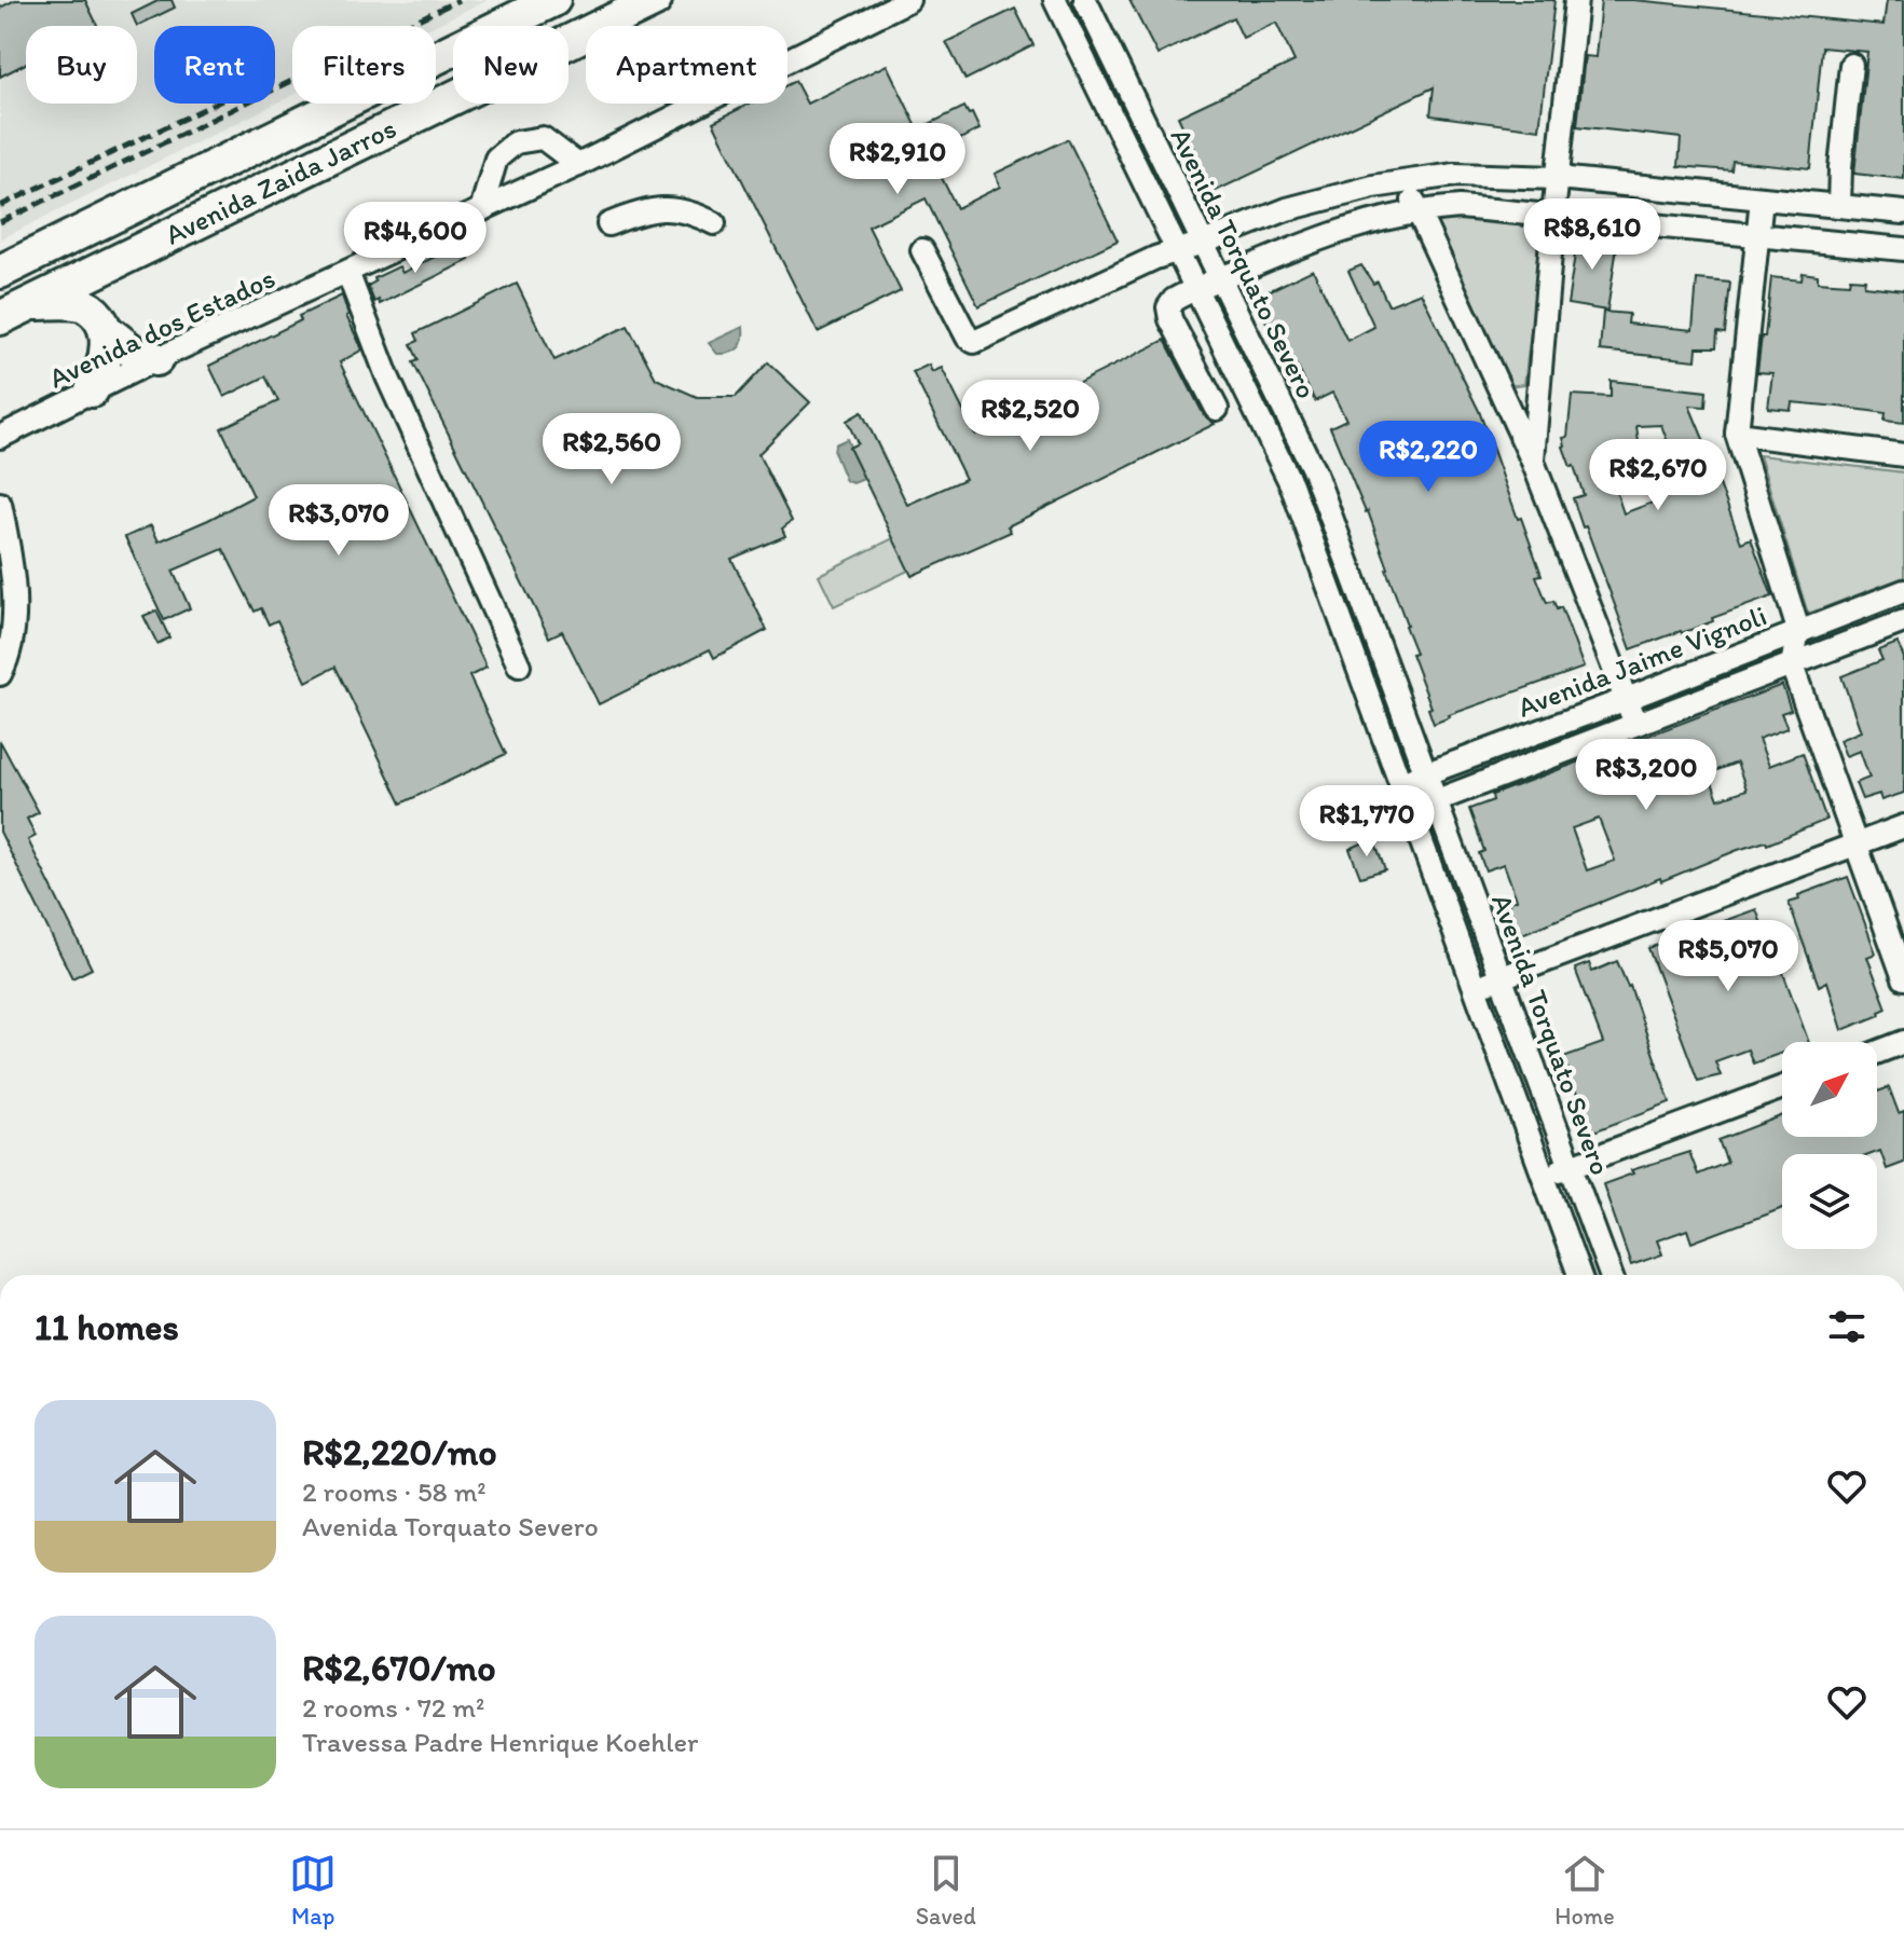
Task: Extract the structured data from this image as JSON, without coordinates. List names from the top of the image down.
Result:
{
  "streets": {
    "highway": ["Avenida Zaida Jarros"],
    "street": ["Avenida Torquato Severo", "Avenida dos Estados", "Avenida Jaime Vignoli"]
  },
  "crossings": [
    ["Avenida Torquato Severo", "Avenida Jaime Vignoli"]
  ],
  "north": "top right",
  "page": {
    "chip": [
      "Buy",
      "Rent",
      "Filters",
      "New",
      "Apartment"
    ],
    "price": [
      "R$2,910",
      "R$8,610",
      "R$4,600",
      "R$2,520",
      "R$2,560",
      "R$2,220",
      "R$2,670",
      "R$3,070",
      "R$3,200",
      "R$1,770",
      "R$5,070"
    ],
    "heading": "11 homes",
    "list": [
      {
        "name": "R$2,220/mo",
        "note": "2 rooms · 58 m² · Avenida Torquato Severo"
      },
      {
        "name": "R$2,670/mo",
        "note": "2 rooms · 72 m² · Travessa Padre Henrique Koehler"
      }
    ],
    "tabs": ["Map", "Saved", "Home"]
  }
}
